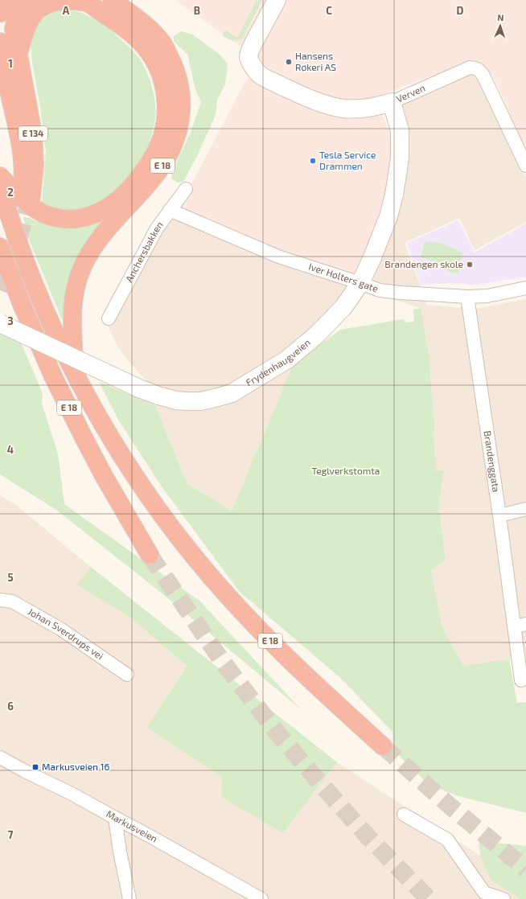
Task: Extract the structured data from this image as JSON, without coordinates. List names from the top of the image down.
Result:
{
  "streets": {
    "highway": ["E 134", "E 18"],
    "main road": ["Verven", "Frydenhaugveien"],
    "street": [
      "Anchersbakken",
      "Iver Holters gate",
      "Brandenggata",
      "Johan Sverdrups vei",
      "Markusveien"
    ]
  },
  "crossings": [
    ["Verven", "Frydenhaugveien"],
    ["E 134", "E 18"],
    ["Anchersbakken", "Iver Holters gate"],
    ["Iver Holters gate", "Frydenhaugveien"],
    ["Iver Holters gate", "Brandenggata"]
  ],
  "parks": ["Teglverkstomta"],
  "places": {
    "other": ["Hansens Røkeri AS", "Tesla Service Drammen", "Brandengen skole"],
    "transit": ["Markusveien 16"]
  },
  "north": "top",
  "grid": {
    "columns": [
      "A",
      "B",
      "C",
      "D"
    ],
    "rows": [
      "1",
      "2",
      "3",
      "4",
      "5",
      "6",
      "7"
    ]
  }
}
